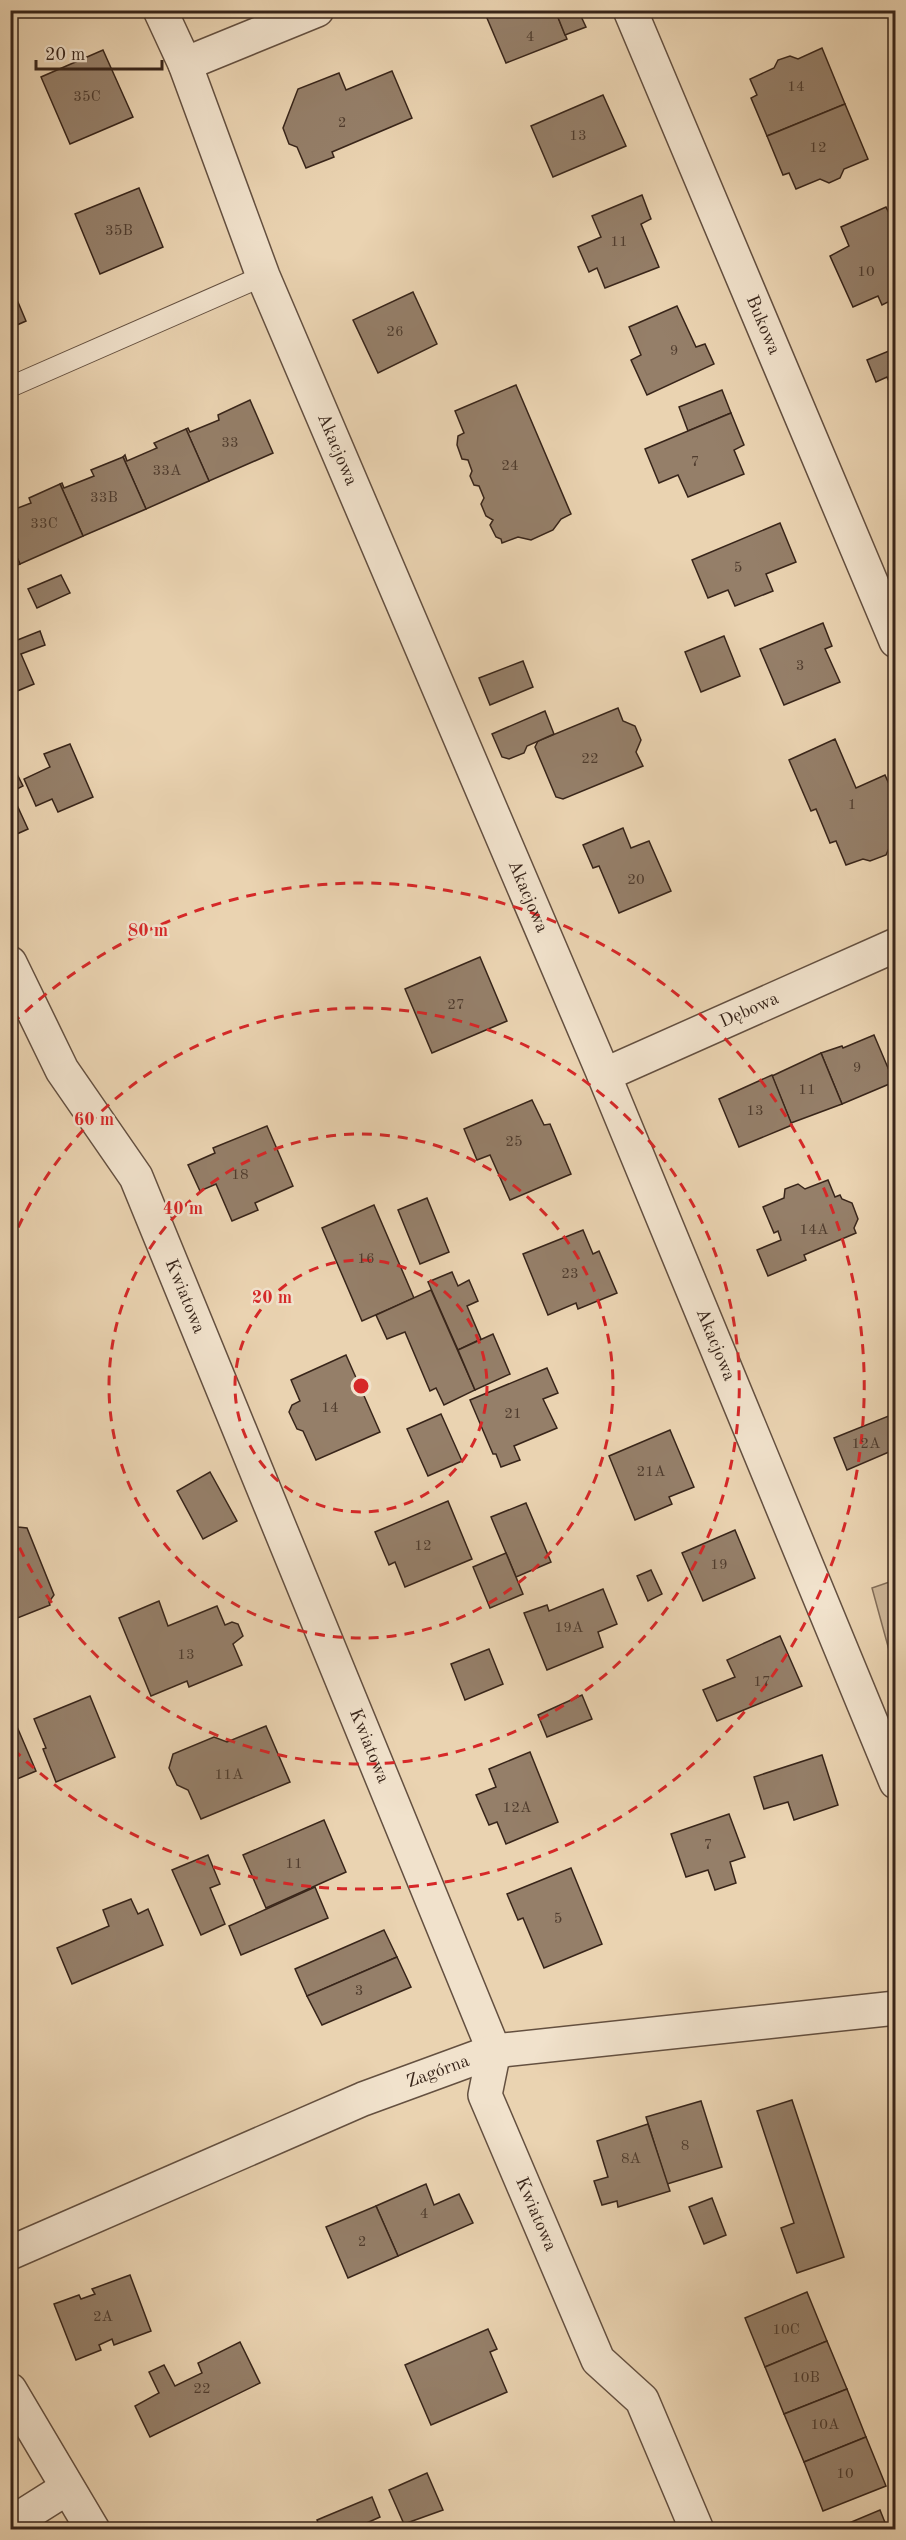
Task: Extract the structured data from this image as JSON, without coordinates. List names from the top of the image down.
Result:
{
  "streets": {
    "street": [
      "Bukowa",
      "Akacjowa",
      "Dębowa",
      "Kwiatowa",
      "Zagórna"
    ]
  },
  "crossings": [
    ["Akacjowa", "Dębowa"],
    ["Kwiatowa", "Zagórna"]
  ],
  "house_numbers": [
    "4",
    "14",
    "35C",
    "2",
    "13",
    "12",
    "35B",
    "11",
    "10",
    "26",
    "9",
    "33",
    "7",
    "24",
    "33A",
    "33B",
    "33C",
    "5",
    "3",
    "22",
    "1",
    "20",
    "27",
    "9",
    "11",
    "13",
    "25",
    "18",
    "14A",
    "16",
    "23",
    "14",
    "21",
    "12A",
    "21A",
    "12",
    "19",
    "19A",
    "13",
    "17",
    "11A",
    "12A",
    "7",
    "11",
    "5",
    "3",
    "8",
    "8A",
    "4",
    "2",
    "2A",
    "10C",
    "10B",
    "22",
    "10A",
    "10"
  ],
  "scale_bar": "20 m",
  "rings": [
    "80 m",
    "60 m",
    "40 m",
    "20 m"
  ]
}
